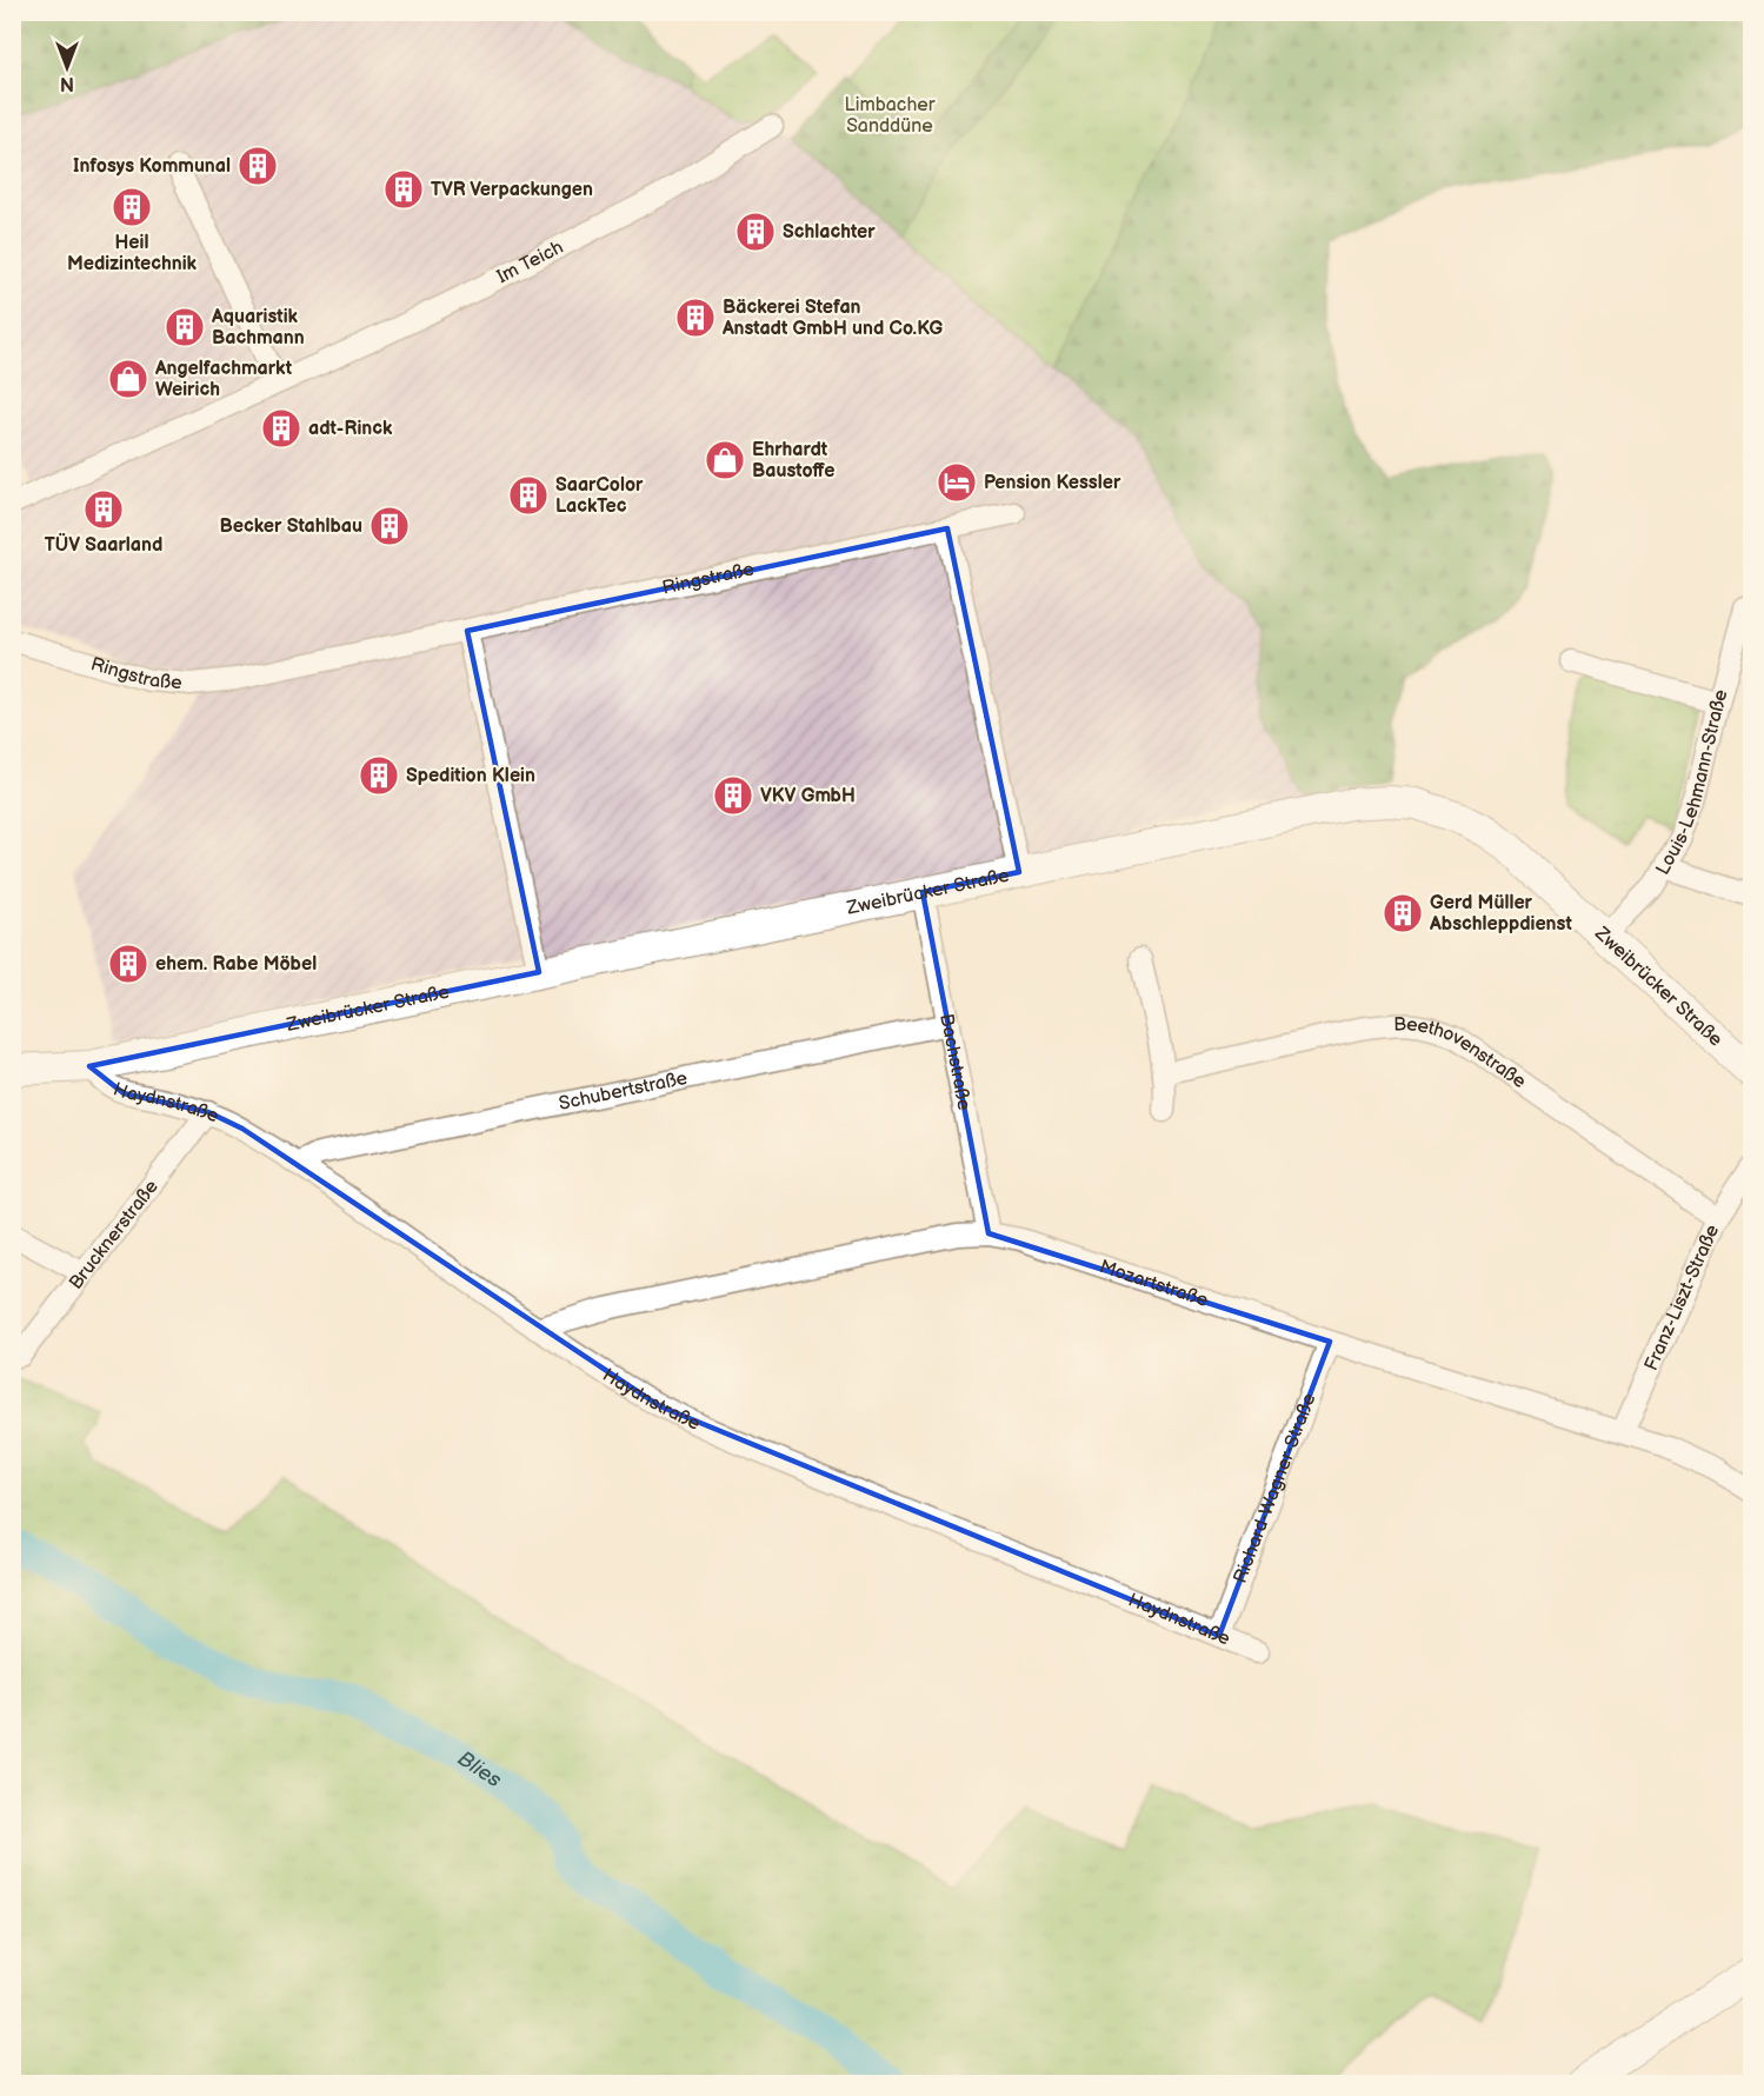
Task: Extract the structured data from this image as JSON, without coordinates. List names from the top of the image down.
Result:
{
  "streets": {
    "street": [
      "Im Teich",
      "Ringstraße",
      "Louis-Lehmann-Straße",
      "Zweibrücker Straße",
      "Beethovenstraße",
      "Bachstraße",
      "Schubertstraße",
      "Haydnstraße",
      "Brucknerstraße",
      "Mozartstraße",
      "Franz-Liszt-Straße",
      "Richard-Wagner-Straße"
    ]
  },
  "crossings": [
    ["Louis-Lehmann-Straße", "Zweibrücker Straße"],
    ["Zweibrücker Straße", "Bachstraße"],
    ["Zweibrücker Straße", "Haydnstraße"],
    ["Beethovenstraße", "Franz-Liszt-Straße"],
    ["Bachstraße", "Schubertstraße"],
    ["Bachstraße", "Mozartstraße"],
    ["Schubertstraße", "Haydnstraße"],
    ["Haydnstraße", "Brucknerstraße"],
    ["Haydnstraße", "Mozartstraße"],
    ["Haydnstraße", "Richard-Wagner-Straße"],
    ["Mozartstraße", "Franz-Liszt-Straße"],
    ["Mozartstraße", "Richard-Wagner-Straße"]
  ],
  "water": ["Blies"],
  "parks": ["Limbacher Sanddüne"],
  "places": {
    "building": [
      "Infosys Kommunal",
      "TVR Verpackungen",
      "Heil Medizintechnik",
      "Schlachter",
      "Bäckerei Stefan Anstadt GmbH und Co.KG",
      "Aquaristik Bachmann",
      "adt-Rinck",
      "SaarColor LackTec",
      "TÜV Saarland",
      "Becker Stahlbau",
      "Spedition Klein",
      "VKV GmbH",
      "Gerd Müller Abschleppdienst",
      "ehem. Rabe Möbel"
    ],
    "shop": ["Angelfachmarkt Weirich", "Ehrhardt Baustoffe"],
    "hotel": ["Pension Kessler"]
  },
  "north": "bottom"
}
